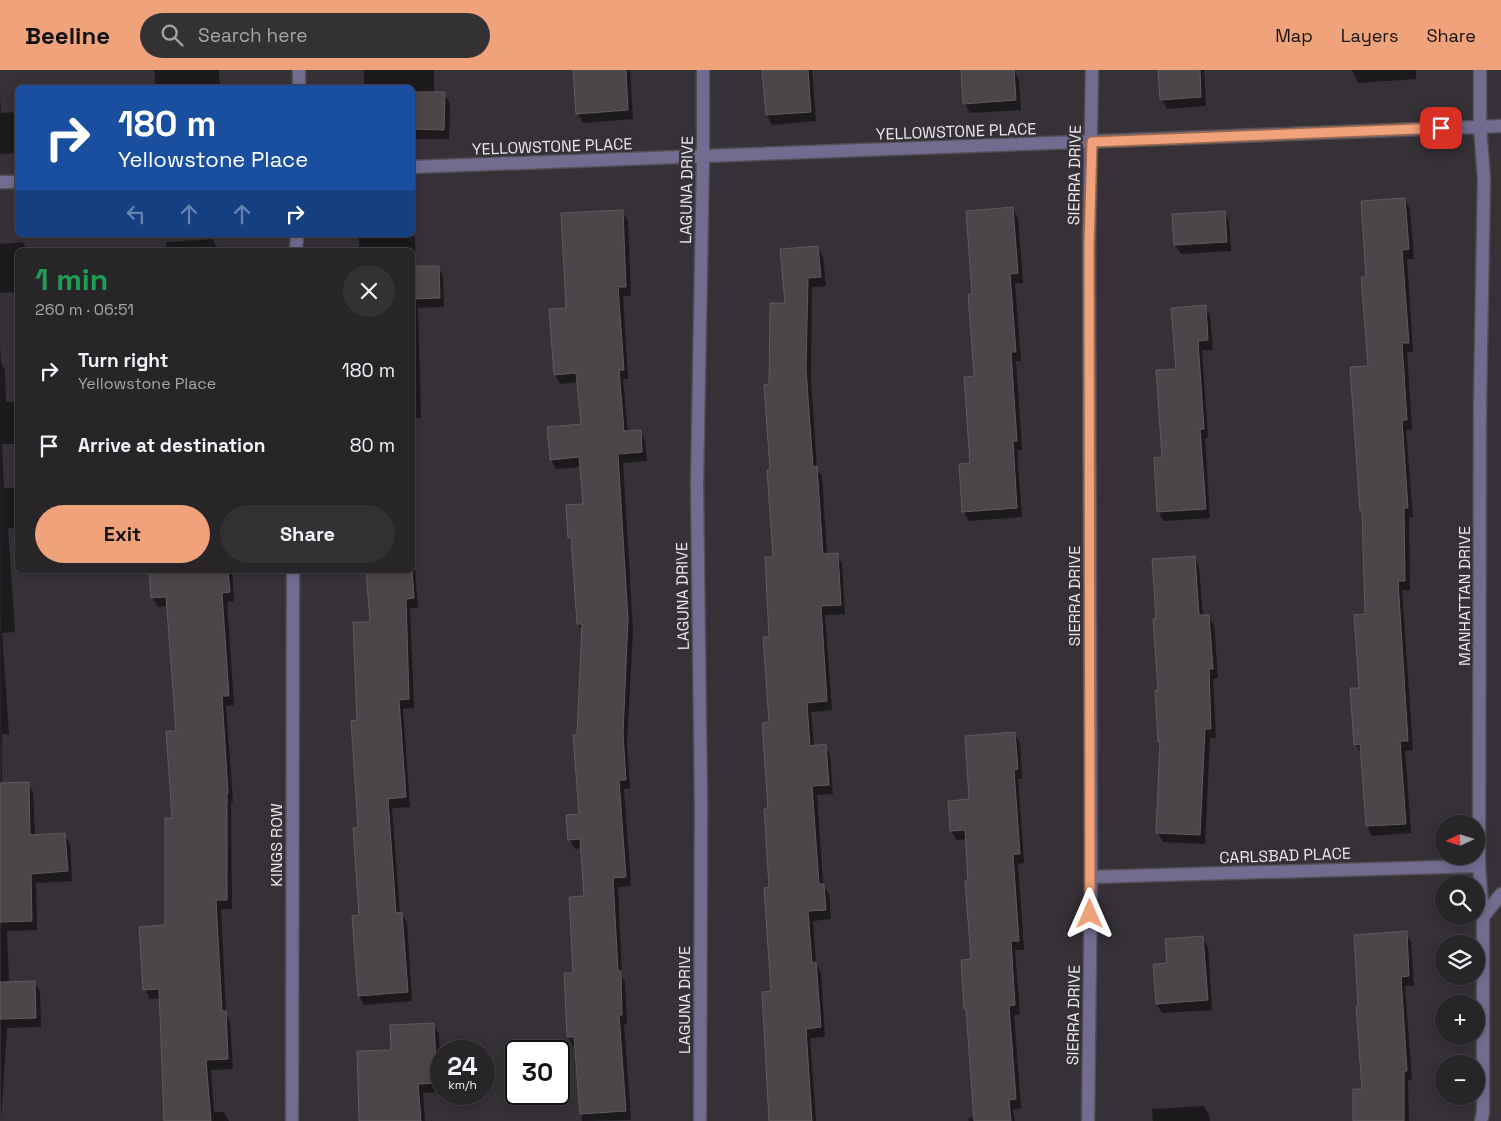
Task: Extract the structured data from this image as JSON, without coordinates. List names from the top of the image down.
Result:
{
  "streets": {
    "street": [
      "YELLOWSTONE PLACE",
      "SIERRA DRIVE",
      "LAGUNA DRIVE",
      "MANHATTAN DRIVE",
      "KINGS ROW",
      "CARLSBAD PLACE"
    ]
  },
  "crossings": [
    ["YELLOWSTONE PLACE", "SIERRA DRIVE"],
    ["YELLOWSTONE PLACE", "LAGUNA DRIVE"],
    ["YELLOWSTONE PLACE", "MANHATTAN DRIVE"],
    ["SIERRA DRIVE", "CARLSBAD PLACE"],
    ["MANHATTAN DRIVE", "CARLSBAD PLACE"]
  ],
  "north": "left",
  "page": {
    "header": "Beeline",
    "search": "Search here",
    "nav": ["Map", "Layers", "Share"],
    "turn": ["180 m", "Yellowstone Place"],
    "heading": ["1 min", "260 m · 06:51"],
    "list": [
      {
        "name": "Turn right",
        "note": "Yellowstone Place",
        "value": "180 m"
      },
      {
        "name": "Arrive at destination",
        "value": "80 m"
      }
    ],
    "buttons": ["Exit", "Share"],
    "map_buttons": ["+", "−"],
    "speed": "24 km/h",
    "limit": "30"
  }
}
